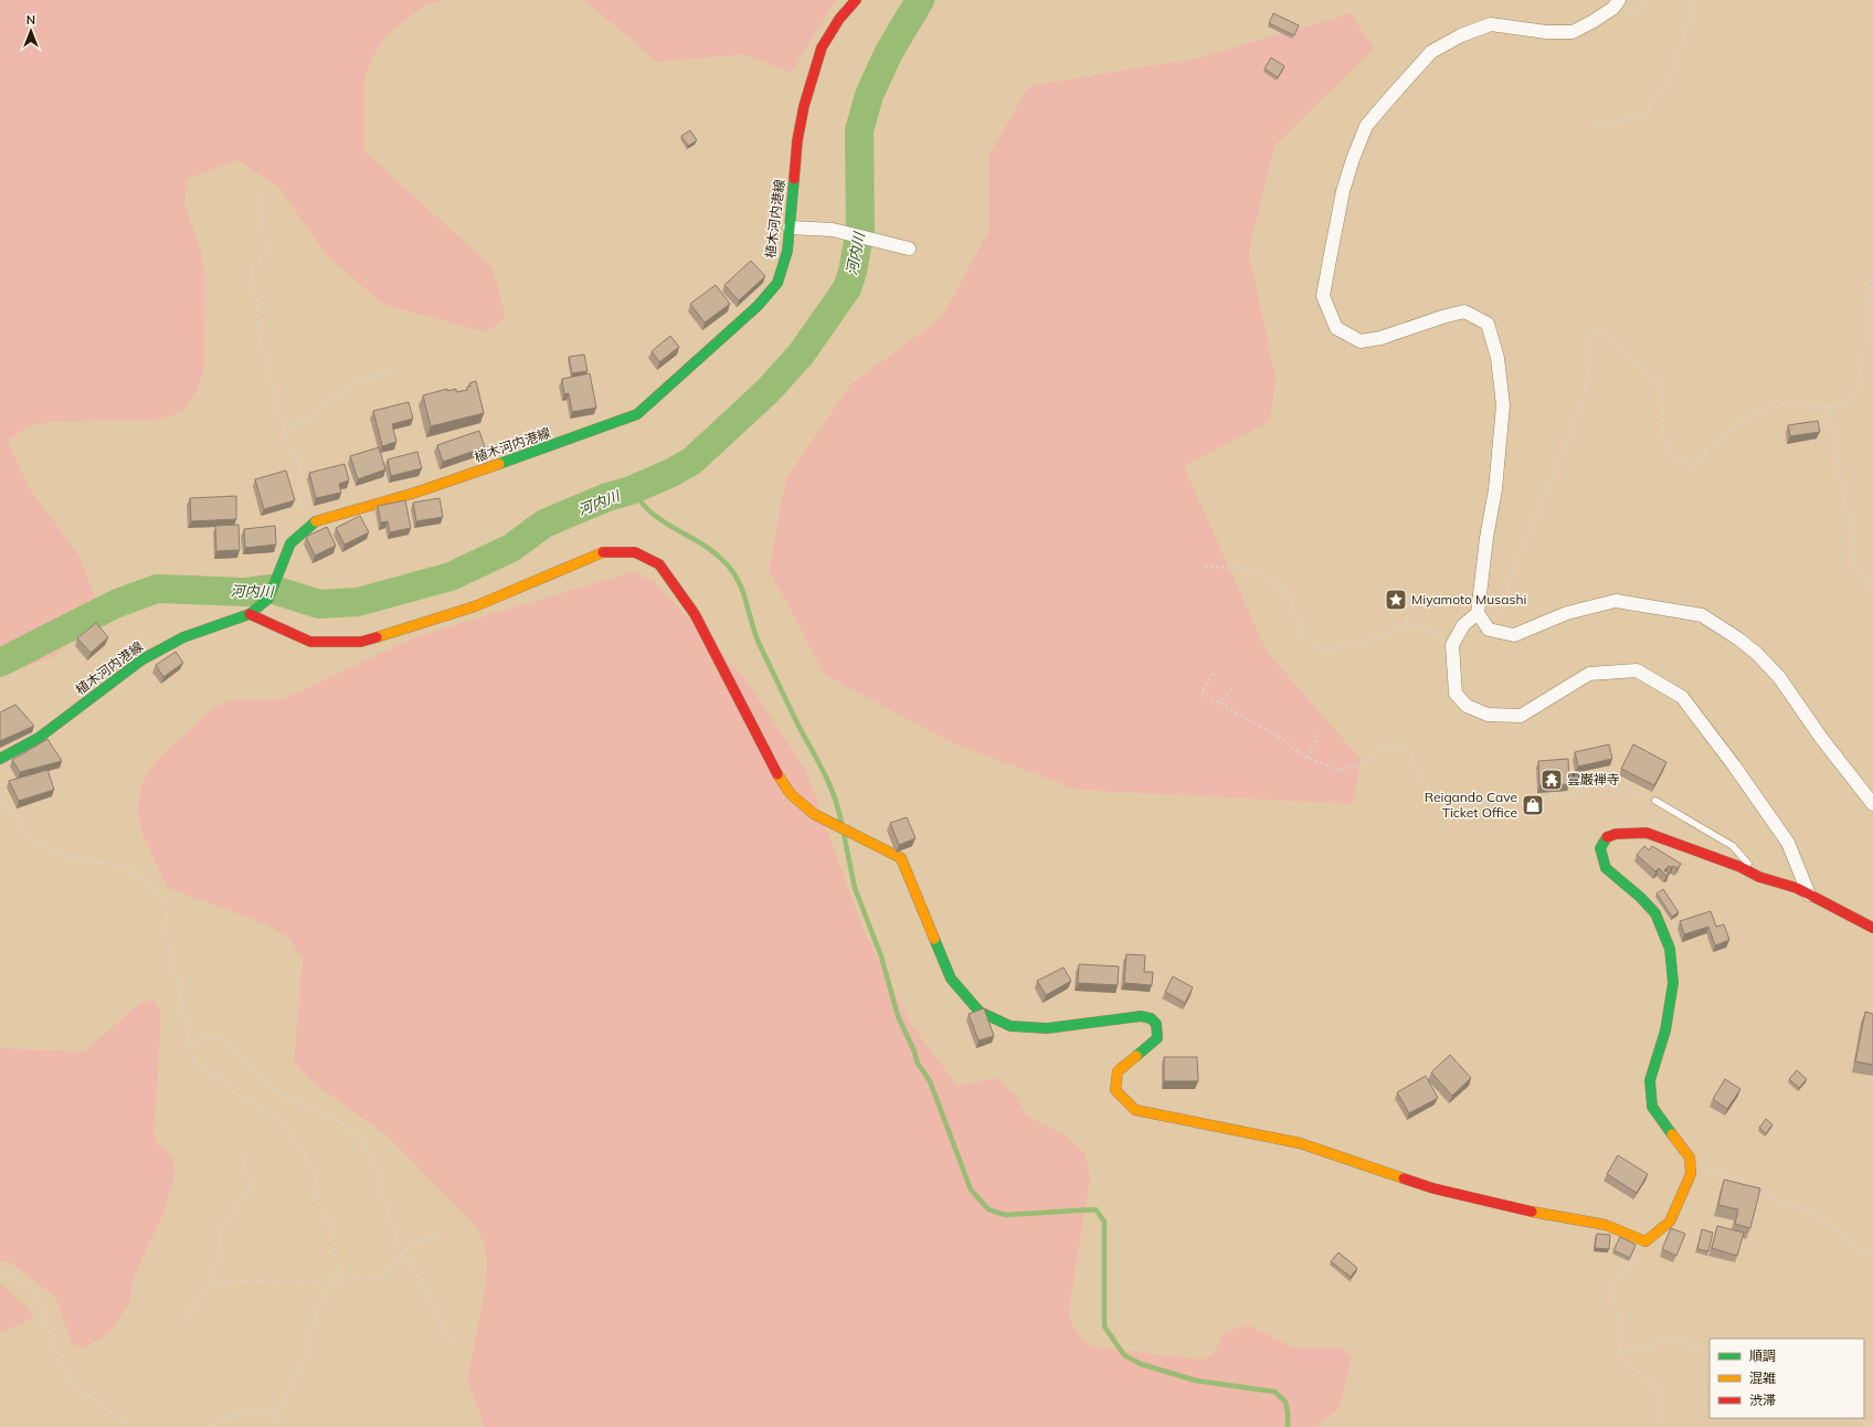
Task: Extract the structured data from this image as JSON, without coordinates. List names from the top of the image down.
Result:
{
  "streets": {
    "street": ["植木河内港線"]
  },
  "water": ["河内川"],
  "places": {
    "place": ["Miyamoto Musashi"],
    "temple": ["雲巌禅寺"],
    "shop": ["Reigando Cave Ticket Office"]
  },
  "legend": ["順調", "混雑", "渋滞"],
  "north": "top"
}
